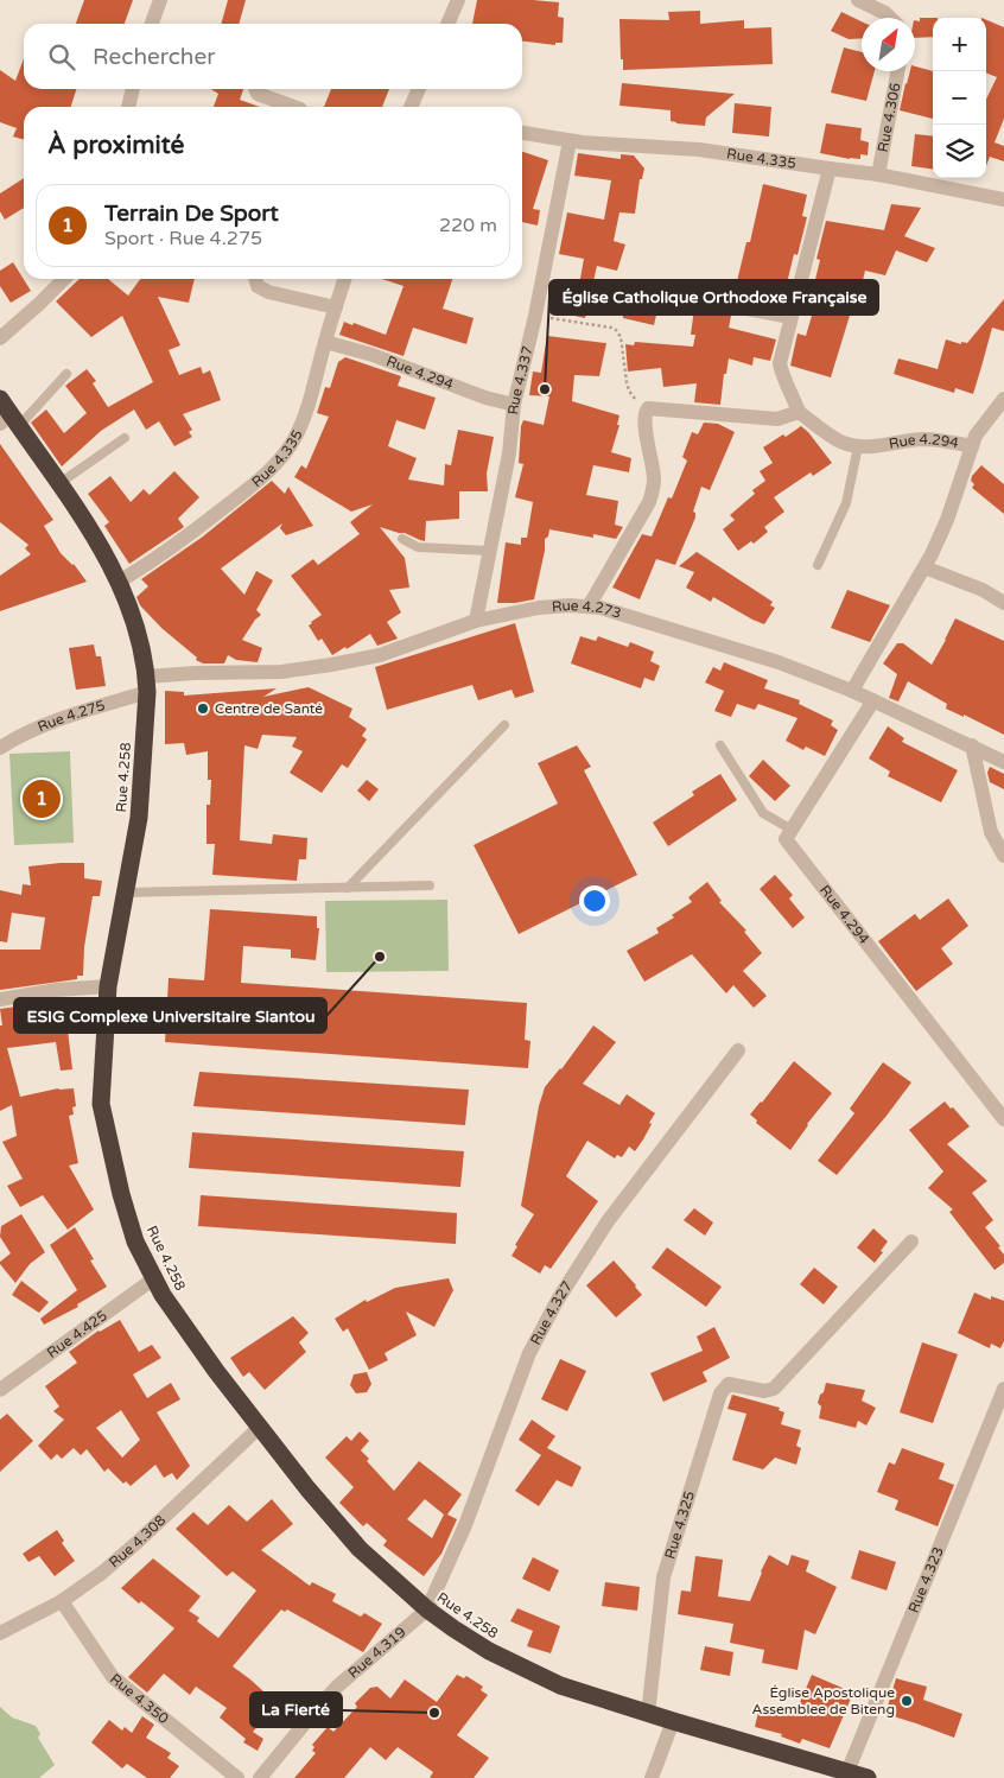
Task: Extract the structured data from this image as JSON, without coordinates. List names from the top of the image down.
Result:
{
  "streets": {
    "highway": ["Rue 4.258"],
    "street": [
      "Rue 4.306",
      "Rue 4.335",
      "Rue 4.294",
      "Rue 4.337",
      "Rue 4.273",
      "Rue 4.275",
      "Rue 4.327",
      "Rue 4.425",
      "Rue 4.325",
      "Rue 4.308",
      "Rue 4.323",
      "Rue 4.319",
      "Rue 4.350"
    ]
  },
  "crossings": [
    ["Rue 4.306", "Rue 4.335"],
    ["Rue 4.335", "Rue 4.294"],
    ["Rue 4.335", "Rue 4.337"],
    ["Rue 4.335", "Rue 4.258"],
    ["Rue 4.294", "Rue 4.337"],
    ["Rue 4.294", "Rue 4.273"],
    ["Rue 4.337", "Rue 4.273"],
    ["Rue 4.273", "Rue 4.275"],
    ["Rue 4.273", "Rue 4.258"],
    ["Rue 4.275", "Rue 4.258"],
    ["Rue 4.258", "Rue 4.327"],
    ["Rue 4.258", "Rue 4.425"],
    ["Rue 4.258", "Rue 4.325"],
    ["Rue 4.258", "Rue 4.308"],
    ["Rue 4.258", "Rue 4.323"],
    ["Rue 4.258", "Rue 4.319"],
    ["Rue 4.327", "Rue 4.319"],
    ["Rue 4.308", "Rue 4.350"]
  ],
  "places": [
    "Église Catholique Orthodoxe Française",
    "Centre de Santé",
    "ESIG Complexe Universitaire Siantou",
    "Église Apostolique Assemblee de Biteng",
    "La Fierté"
  ],
  "north": "top right",
  "page": {
    "map_buttons": ["+", "−"],
    "search": "Rechercher",
    "heading": "À proximité",
    "list": [
      {
        "mark": "1",
        "name": "Terrain De Sport",
        "note": "Sport · Rue 4.275",
        "value": "220 m"
      }
    ],
    "pins": "1"
  }
}
